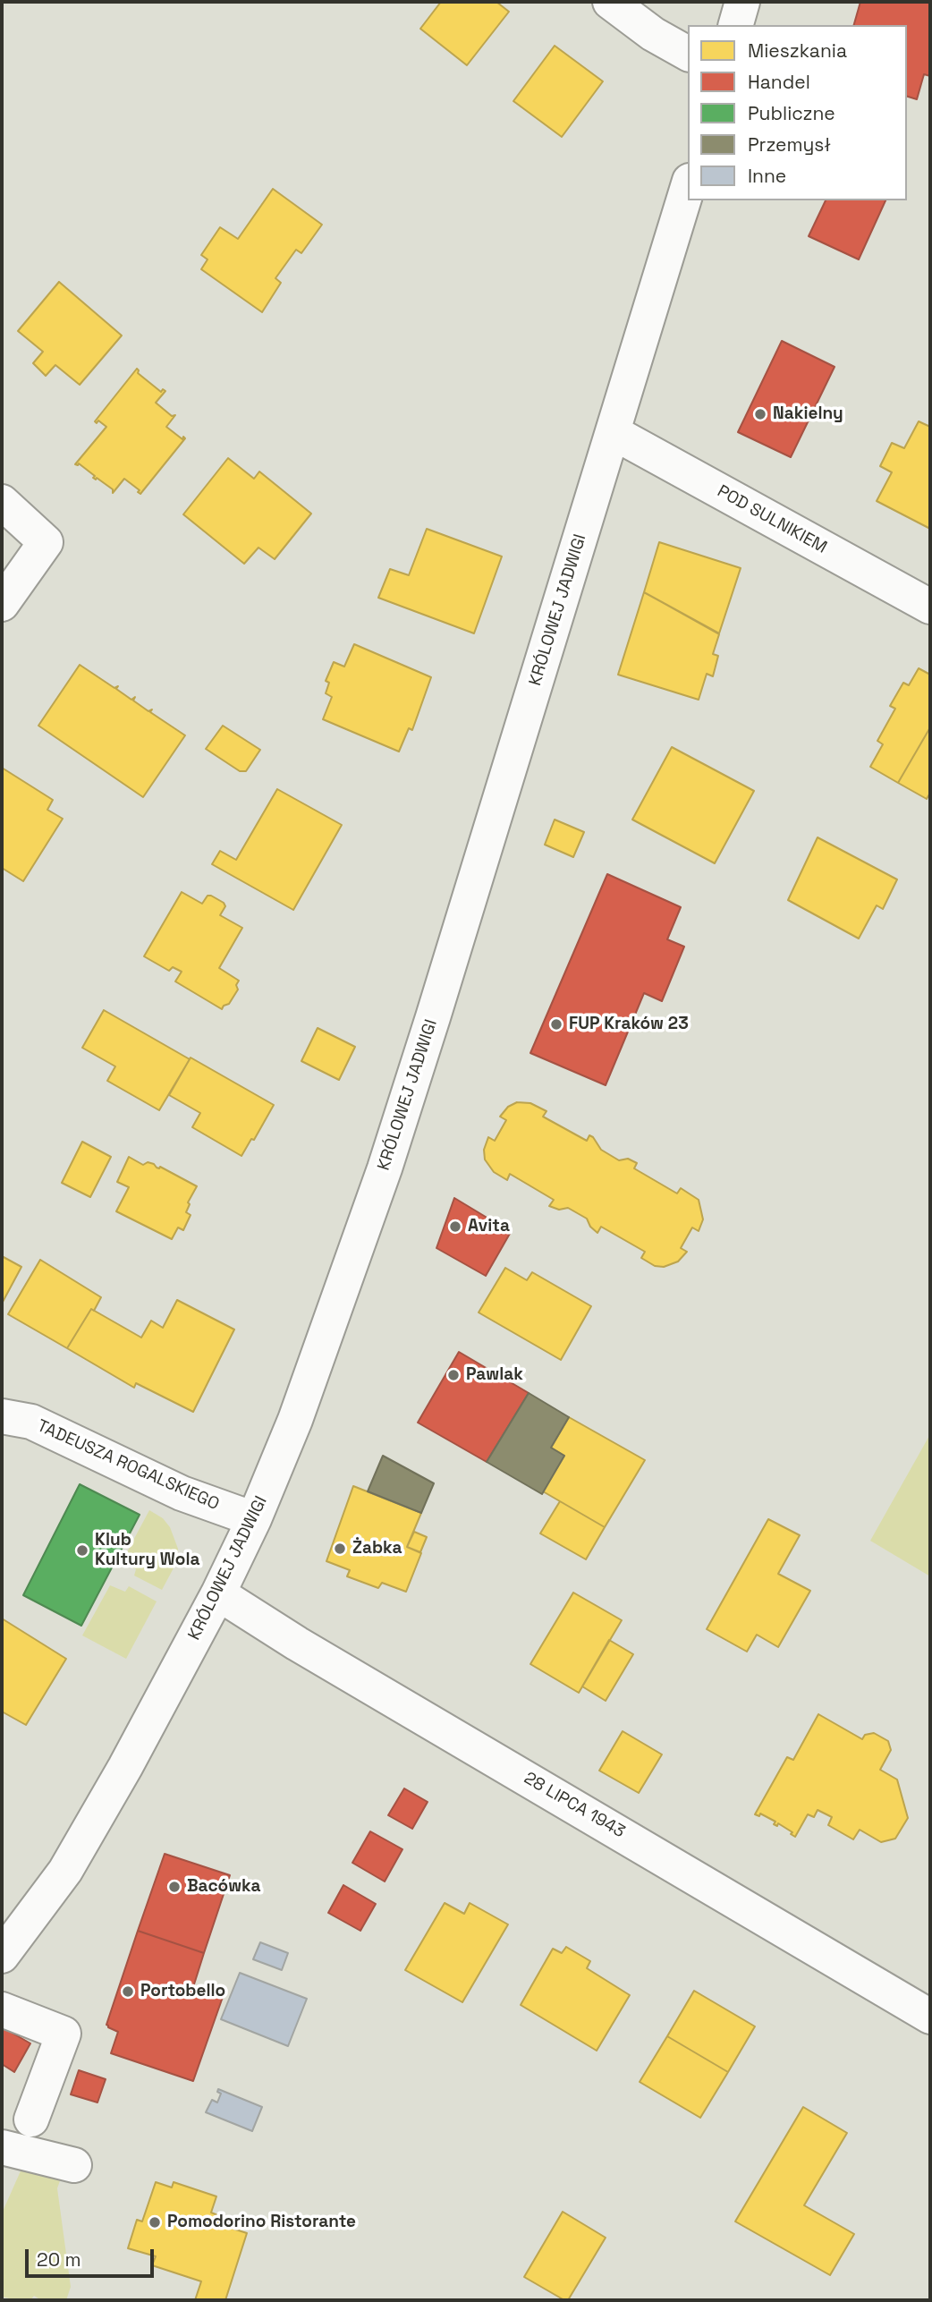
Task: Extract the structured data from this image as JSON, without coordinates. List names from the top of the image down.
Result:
{
  "streets": {
    "street": [
      "POD SULNIKIEM",
      "KRÓLOWEJ JADWIGI",
      "TADEUSZA ROGALSKIEGO",
      "28 LIPCA 1943"
    ]
  },
  "crossings": [
    ["POD SULNIKIEM", "KRÓLOWEJ JADWIGI"],
    ["KRÓLOWEJ JADWIGI", "TADEUSZA ROGALSKIEGO"],
    ["KRÓLOWEJ JADWIGI", "28 LIPCA 1943"]
  ],
  "places": [
    "Nakielny",
    "FUP Kraków 23",
    "Avita",
    "Pawlak",
    "Żabka",
    "Klub Kultury Wola",
    "Bacówka",
    "Portobello",
    "Pomodorino Ristorante"
  ],
  "legend": [
    "Mieszkania",
    "Handel",
    "Publiczne",
    "Przemysł",
    "Inne"
  ],
  "scale_bar": "20 m"
}
